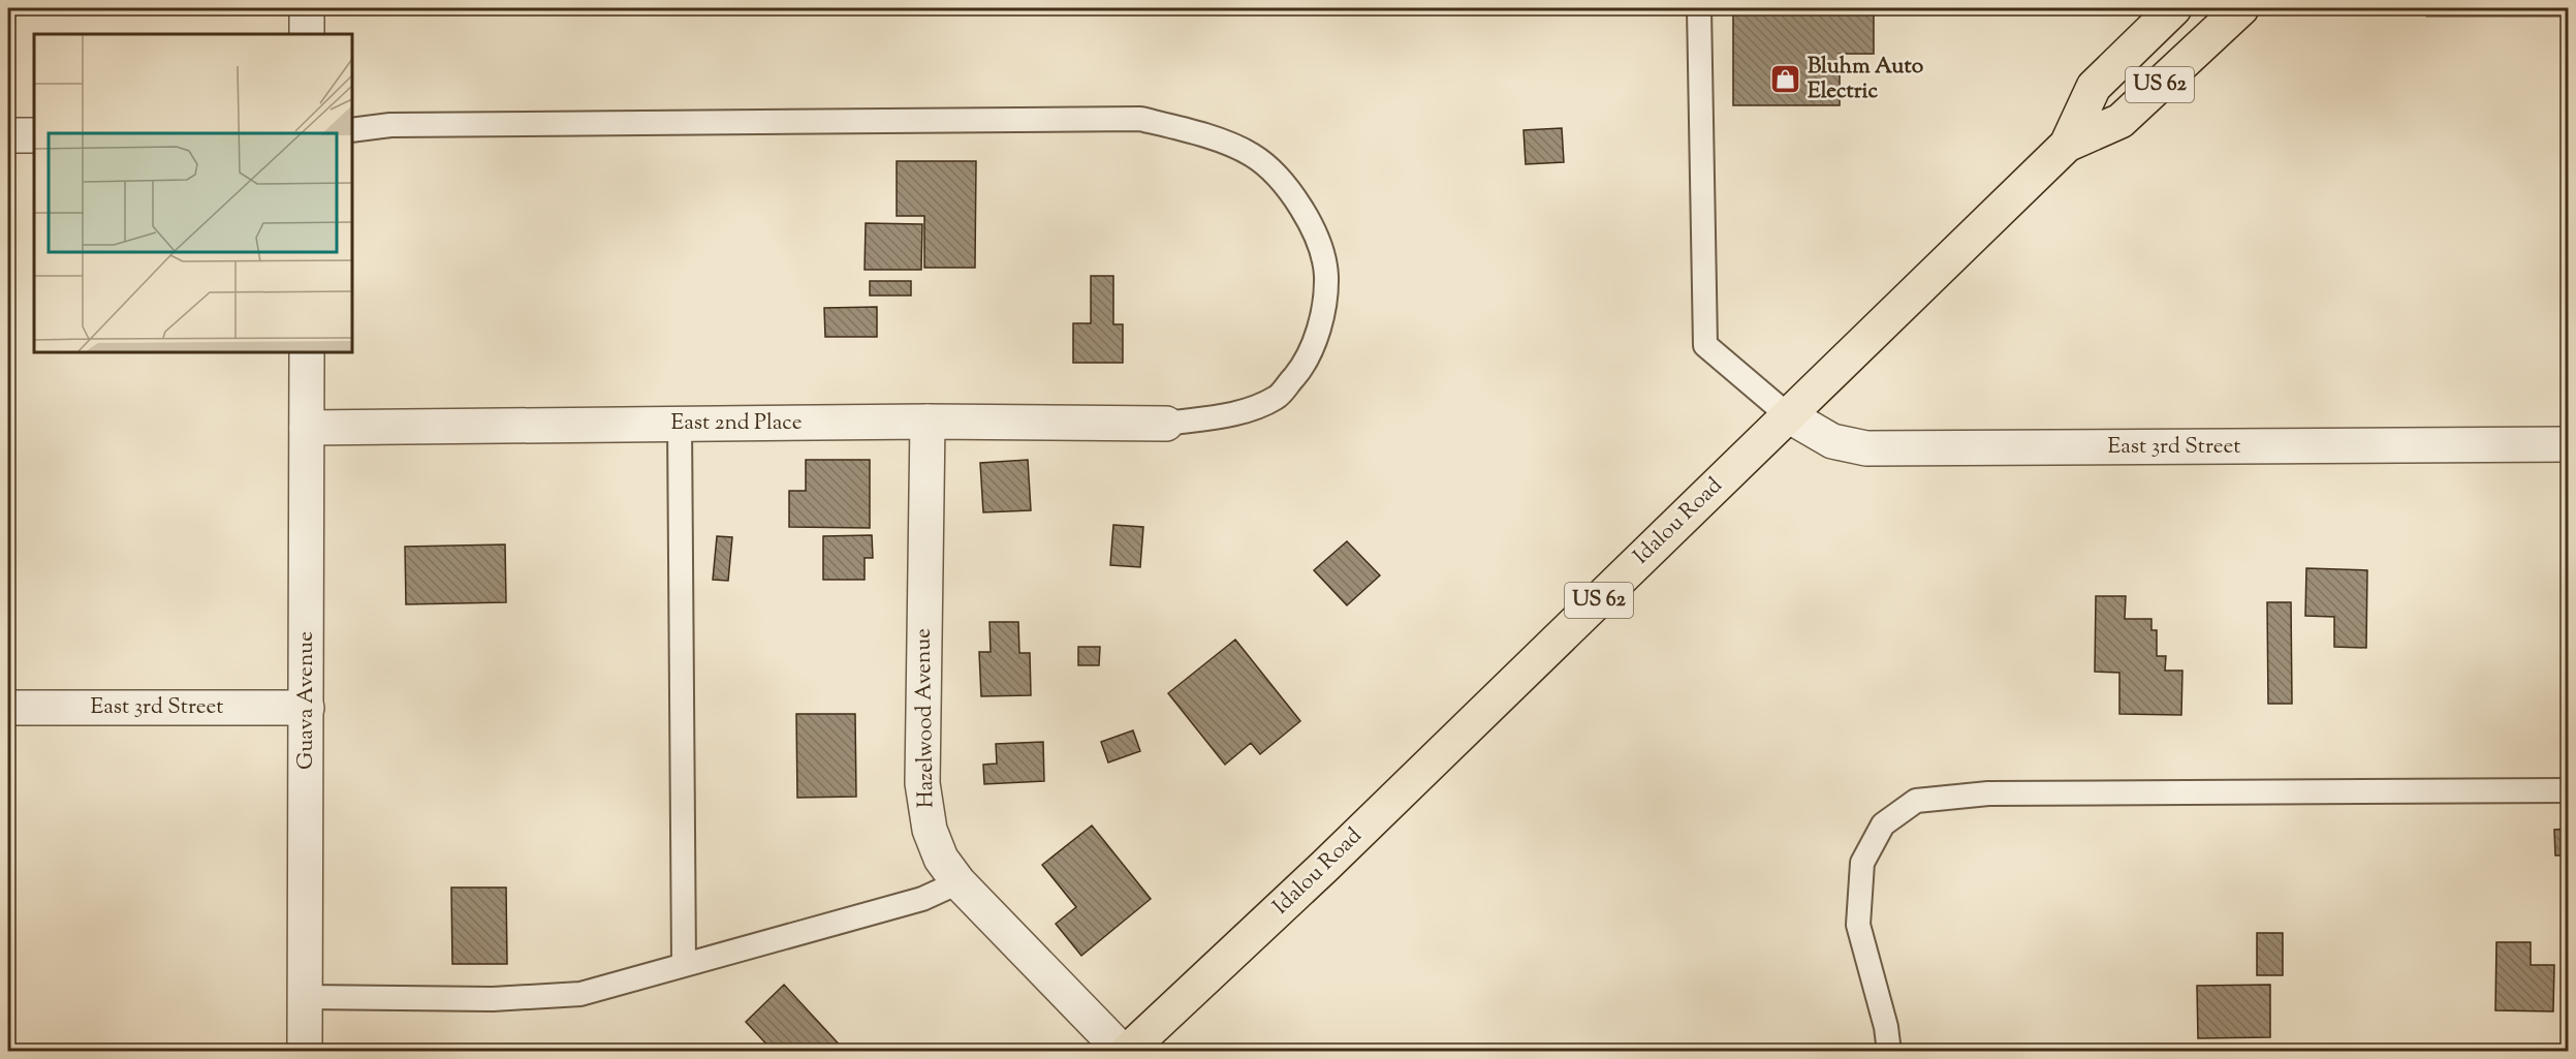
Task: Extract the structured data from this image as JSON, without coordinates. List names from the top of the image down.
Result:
{
  "streets": {
    "main road": ["US 62", "Idalou Road"],
    "street": [
      "East 2nd Place",
      "East 3rd Street",
      "Guava Avenue",
      "Hazelwood Avenue"
    ]
  },
  "crossings": [
    ["East 2nd Place", "Guava Avenue"],
    ["East 2nd Place", "Hazelwood Avenue"],
    ["East 3rd Street", "Idalou Road"],
    ["East 3rd Street", "Guava Avenue"],
    ["Idalou Road", "Hazelwood Avenue"]
  ],
  "places": {
    "shop": ["Bluhm Auto Electric"]
  }
}
